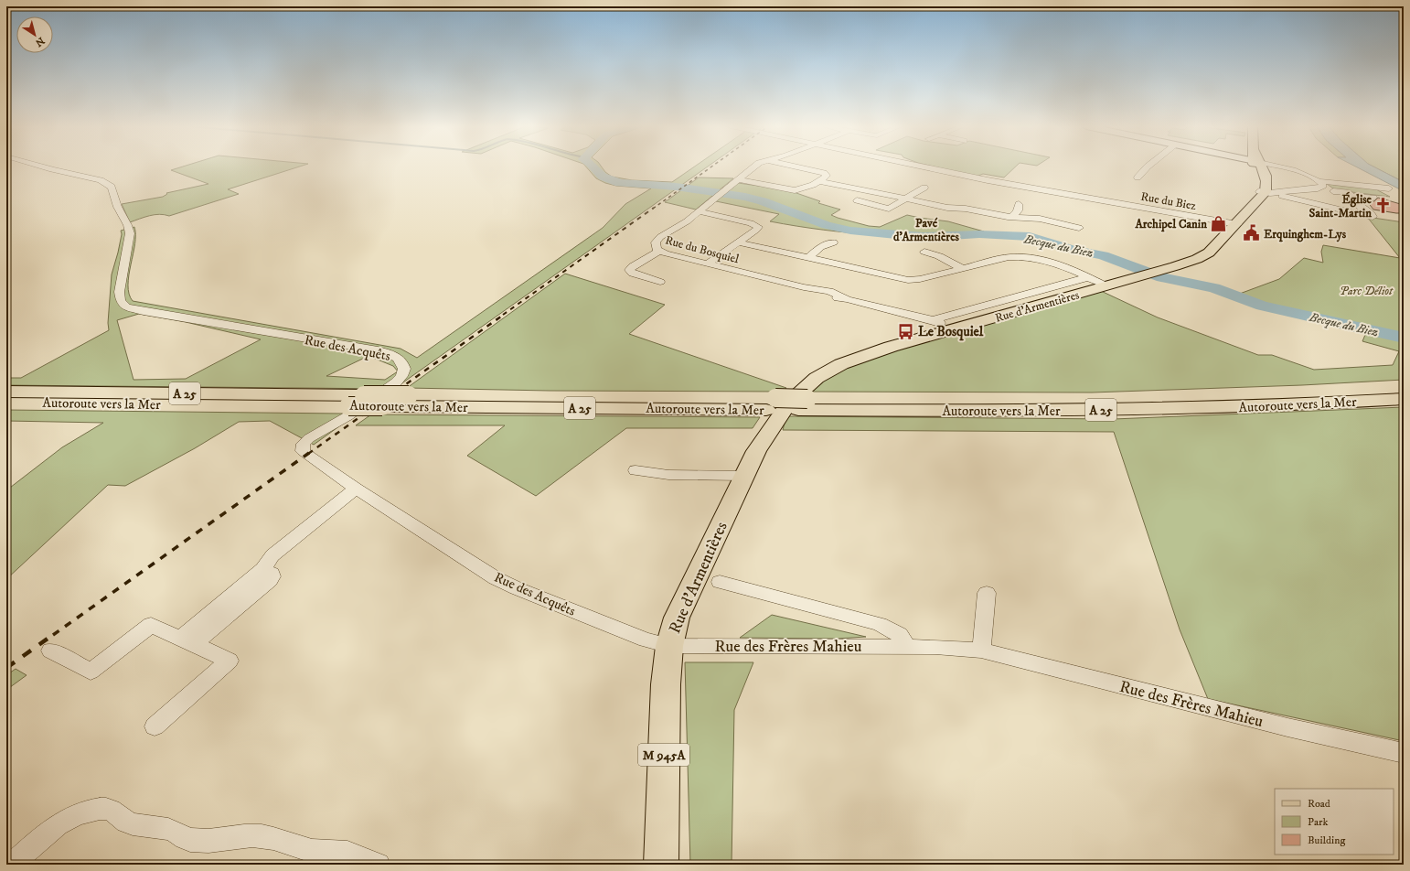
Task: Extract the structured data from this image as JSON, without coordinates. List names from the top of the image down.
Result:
{
  "streets": {
    "main road": [
      "Rue d'Armentières",
      "A 25",
      "Autoroute vers la Mer",
      "M 945A"
    ],
    "street": [
      "Rue du Biez",
      "Rue du Bosquiel",
      "Rue des Acquêts",
      "Rue des Frères Mahieu"
    ]
  },
  "crossings": [
    ["Rue du Biez", "Rue d'Armentières"],
    ["Rue du Bosquiel", "Rue d'Armentières"],
    ["Rue d'Armentières", "Rue des Acquêts"],
    ["Rue d'Armentières", "Rue des Frères Mahieu"],
    ["Rue des Acquêts", "Rue des Frères Mahieu"],
    ["A 25", "Autoroute vers la Mer"]
  ],
  "districts": ["Pavé d'Armentières"],
  "water": ["Becque du Biez"],
  "parks": ["Parc Déliot"],
  "places": {
    "church": ["Église Saint-Martin"],
    "shop": ["Archipel Canin"],
    "public building": ["Erquinghem-Lys"],
    "bus stop": ["Le Bosquiel"]
  },
  "legend": ["Road", "Park", "Building"],
  "north": "bottom right"
}
